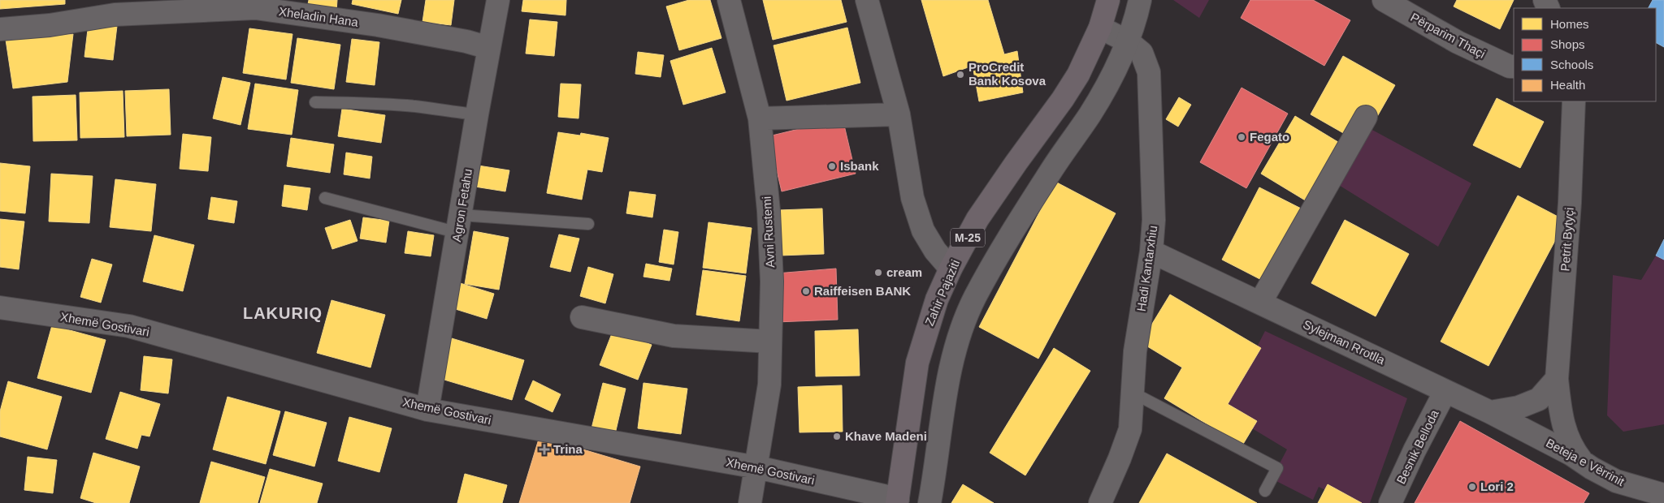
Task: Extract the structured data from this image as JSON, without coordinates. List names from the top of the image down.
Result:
{
  "streets": {
    "main road": ["M-25", "Zahir Pajaziti"],
    "street": [
      "Xheladin Hana",
      "Përparim Thaçi",
      "Agron Fetahu",
      "Avni Rustemi",
      "Petrit Bytyçi",
      "Hadi Kantarxhiu",
      "Xhemë Gostivari",
      "Sylejman Rrotlla",
      "Besnik Belloda",
      "Beteja e Vërrinit"
    ]
  },
  "crossings": [
    ["Xheladin Hana", "Agron Fetahu"],
    ["Agron Fetahu", "Xhemë Gostivari"],
    ["Avni Rustemi", "Xhemë Gostivari"],
    ["Petrit Bytyçi", "Beteja e Vërrinit"],
    ["Hadi Kantarxhiu", "Zahir Pajaziti"],
    ["Hadi Kantarxhiu", "Sylejman Rrotlla"],
    ["Zahir Pajaziti", "Xhemë Gostivari"],
    ["Sylejman Rrotlla", "Besnik Belloda"],
    ["Sylejman Rrotlla", "Beteja e Vërrinit"]
  ],
  "districts": ["LAKURIQ"],
  "places": {
    "other": [
      "ProCredit Bank Kosova",
      "Fegato",
      "Isbank",
      "cream",
      "Raiffeisen BANK",
      "Khave Madeni",
      "Lori 2"
    ],
    "health": ["Trina"]
  },
  "legend": [
    "Homes",
    "Shops",
    "Schools",
    "Health"
  ]
}
